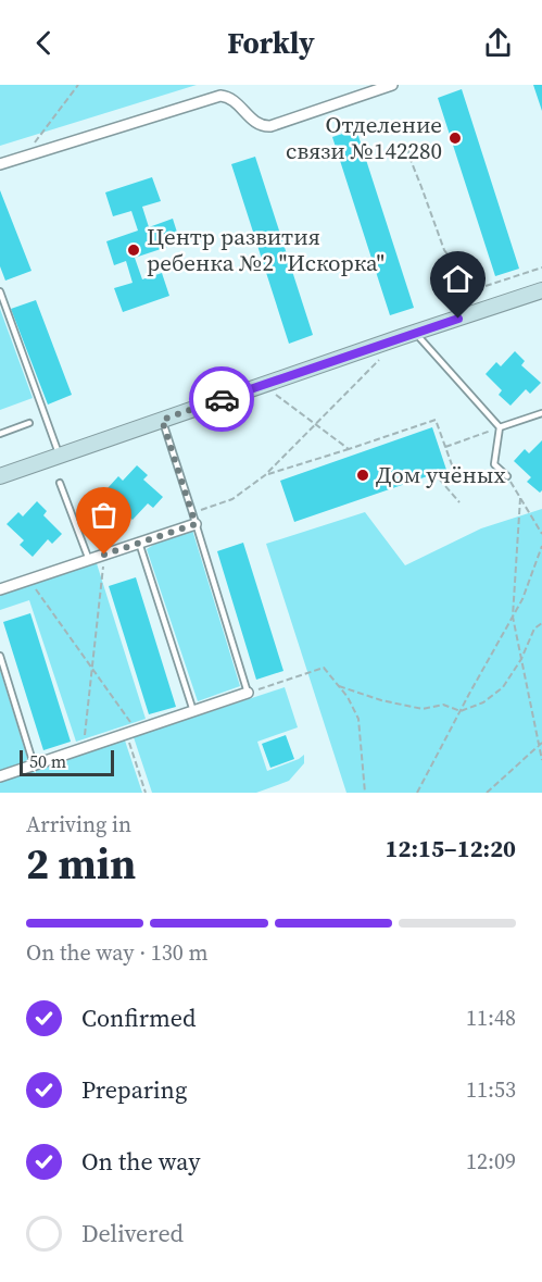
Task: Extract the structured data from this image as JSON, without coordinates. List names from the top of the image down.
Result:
{
  "places": ["Отделение связи №142280", "Центр развития ребенка №2 \"Искорка\"", "Дом учёных"],
  "scale_bar": "50 m",
  "page": {
    "header": "Forkly",
    "scale": "50 m",
    "heading": ["2 min", "Arriving in", "12:15–12:20"],
    "bar": "On the way · 130 m",
    "list": [
      ["Confirmed", "11:48"],
      ["Preparing", "11:53"],
      ["On the way", "12:09"],
      "Delivered"
    ]
  }
}
